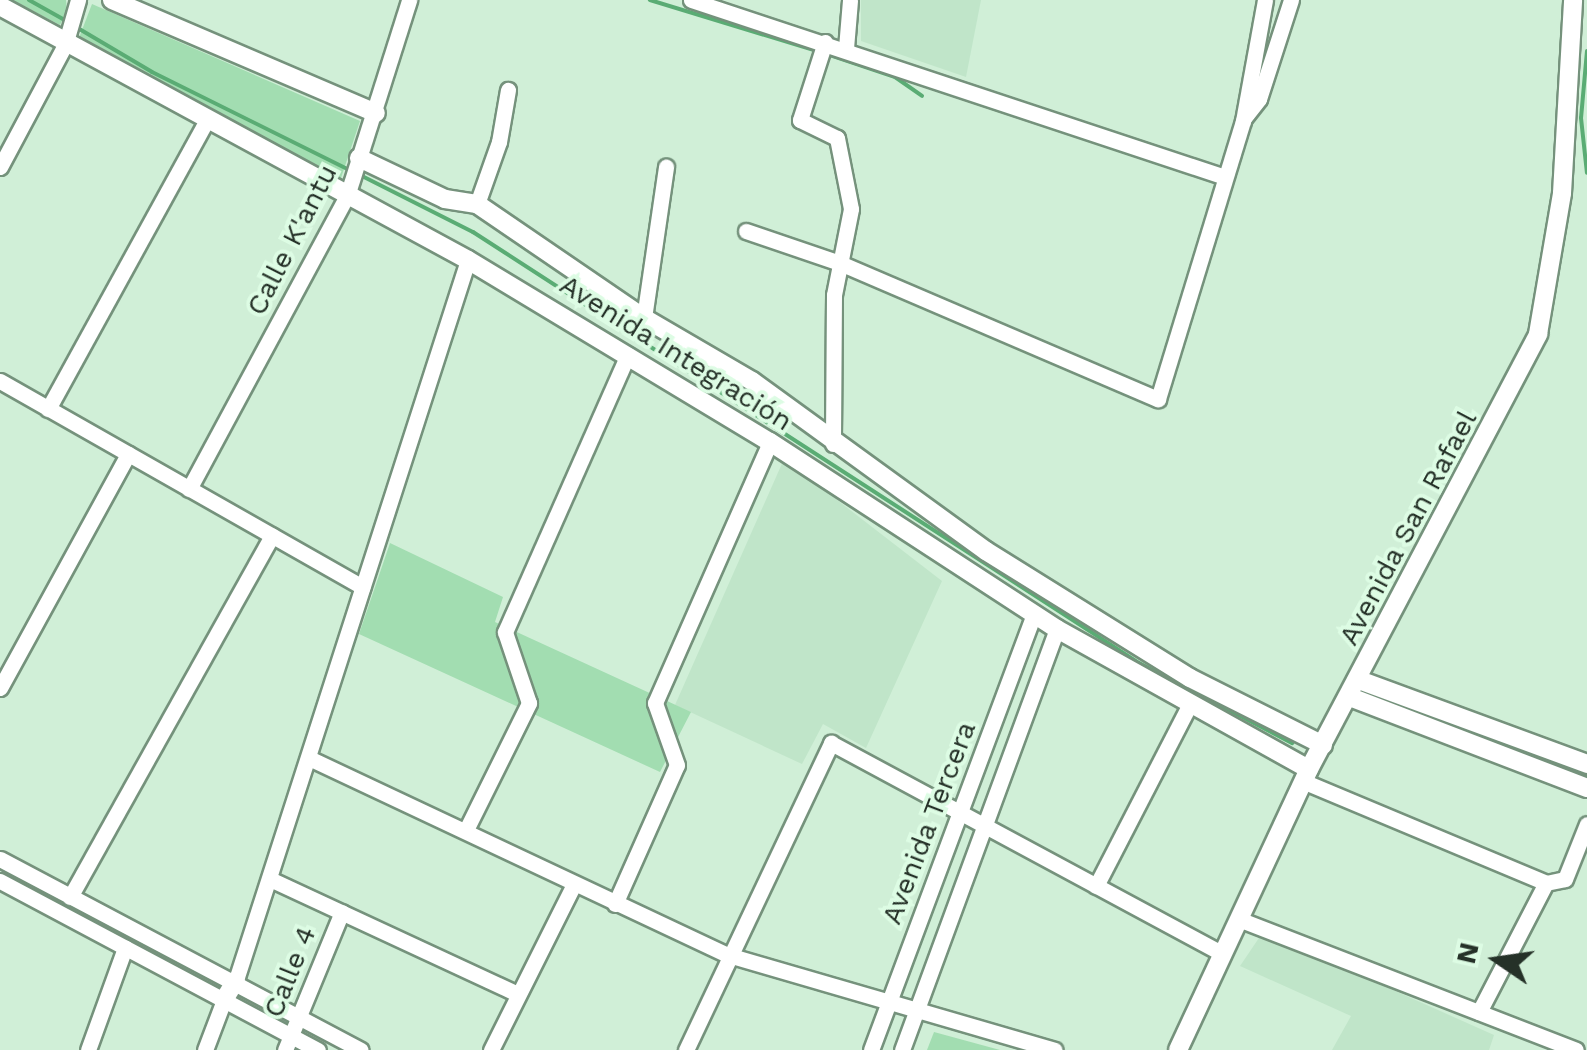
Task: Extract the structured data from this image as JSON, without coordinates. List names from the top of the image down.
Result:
{
  "streets": {
    "street": [
      "Calle K'antu",
      "Avenida Integración",
      "Avenida San Rafael",
      "Avenida Tercera",
      "Calle 4"
    ]
  },
  "crossings": [
    ["Calle K'antu", "Avenida Integración"],
    ["Avenida Integración", "Avenida San Rafael"],
    ["Avenida Integración", "Avenida Tercera"]
  ],
  "north": "left"
}
